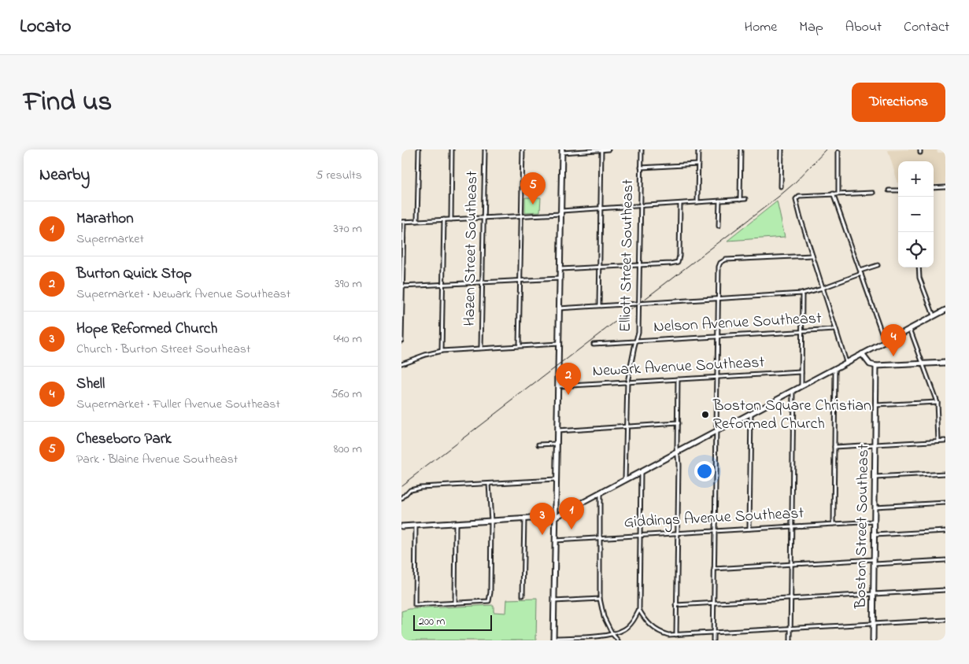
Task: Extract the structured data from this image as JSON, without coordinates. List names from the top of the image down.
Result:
{
  "streets": {
    "main road": ["Boston Street Southeast"],
    "street": [
      "Hazen Street Southeast",
      "Elliott Street Southeast",
      "Nelson Avenue Southeast",
      "Newark Avenue Southeast",
      "Giddings Avenue Southeast"
    ]
  },
  "crossings": [
    ["Elliott Street Southeast", "Nelson Avenue Southeast"],
    ["Elliott Street Southeast", "Newark Avenue Southeast"],
    ["Giddings Avenue Southeast", "Boston Street Southeast"]
  ],
  "places": ["Boston Square Christian Reformed Church"],
  "scale_bar": "200 m",
  "page": {
    "header": "Locato",
    "nav": [
      "Home",
      "Map",
      "About",
      "Contact"
    ],
    "title": "Find us",
    "buttons": "Directions",
    "heading": ["Nearby", "5 results"],
    "map_buttons": ["+", "−"],
    "pins": [
      "5",
      "4",
      "2",
      "1",
      "3"
    ],
    "list": [
      {
        "mark": "1",
        "name": "Marathon",
        "note": "Supermarket",
        "value": "370 m"
      },
      {
        "mark": "2",
        "name": "Burton Quick Stop",
        "note": "Supermarket · Newark Avenue Southeast",
        "value": "390 m"
      },
      {
        "mark": "3",
        "name": "Hope Reformed Church",
        "note": "Church · Burton Street Southeast",
        "value": "440 m"
      },
      {
        "mark": "4",
        "name": "Shell",
        "note": "Supermarket · Fuller Avenue Southeast",
        "value": "560 m"
      },
      {
        "mark": "5",
        "name": "Cheseboro Park",
        "note": "Park · Blaine Avenue Southeast",
        "value": "800 m"
      }
    ],
    "scale": "200 m"
  }
}
